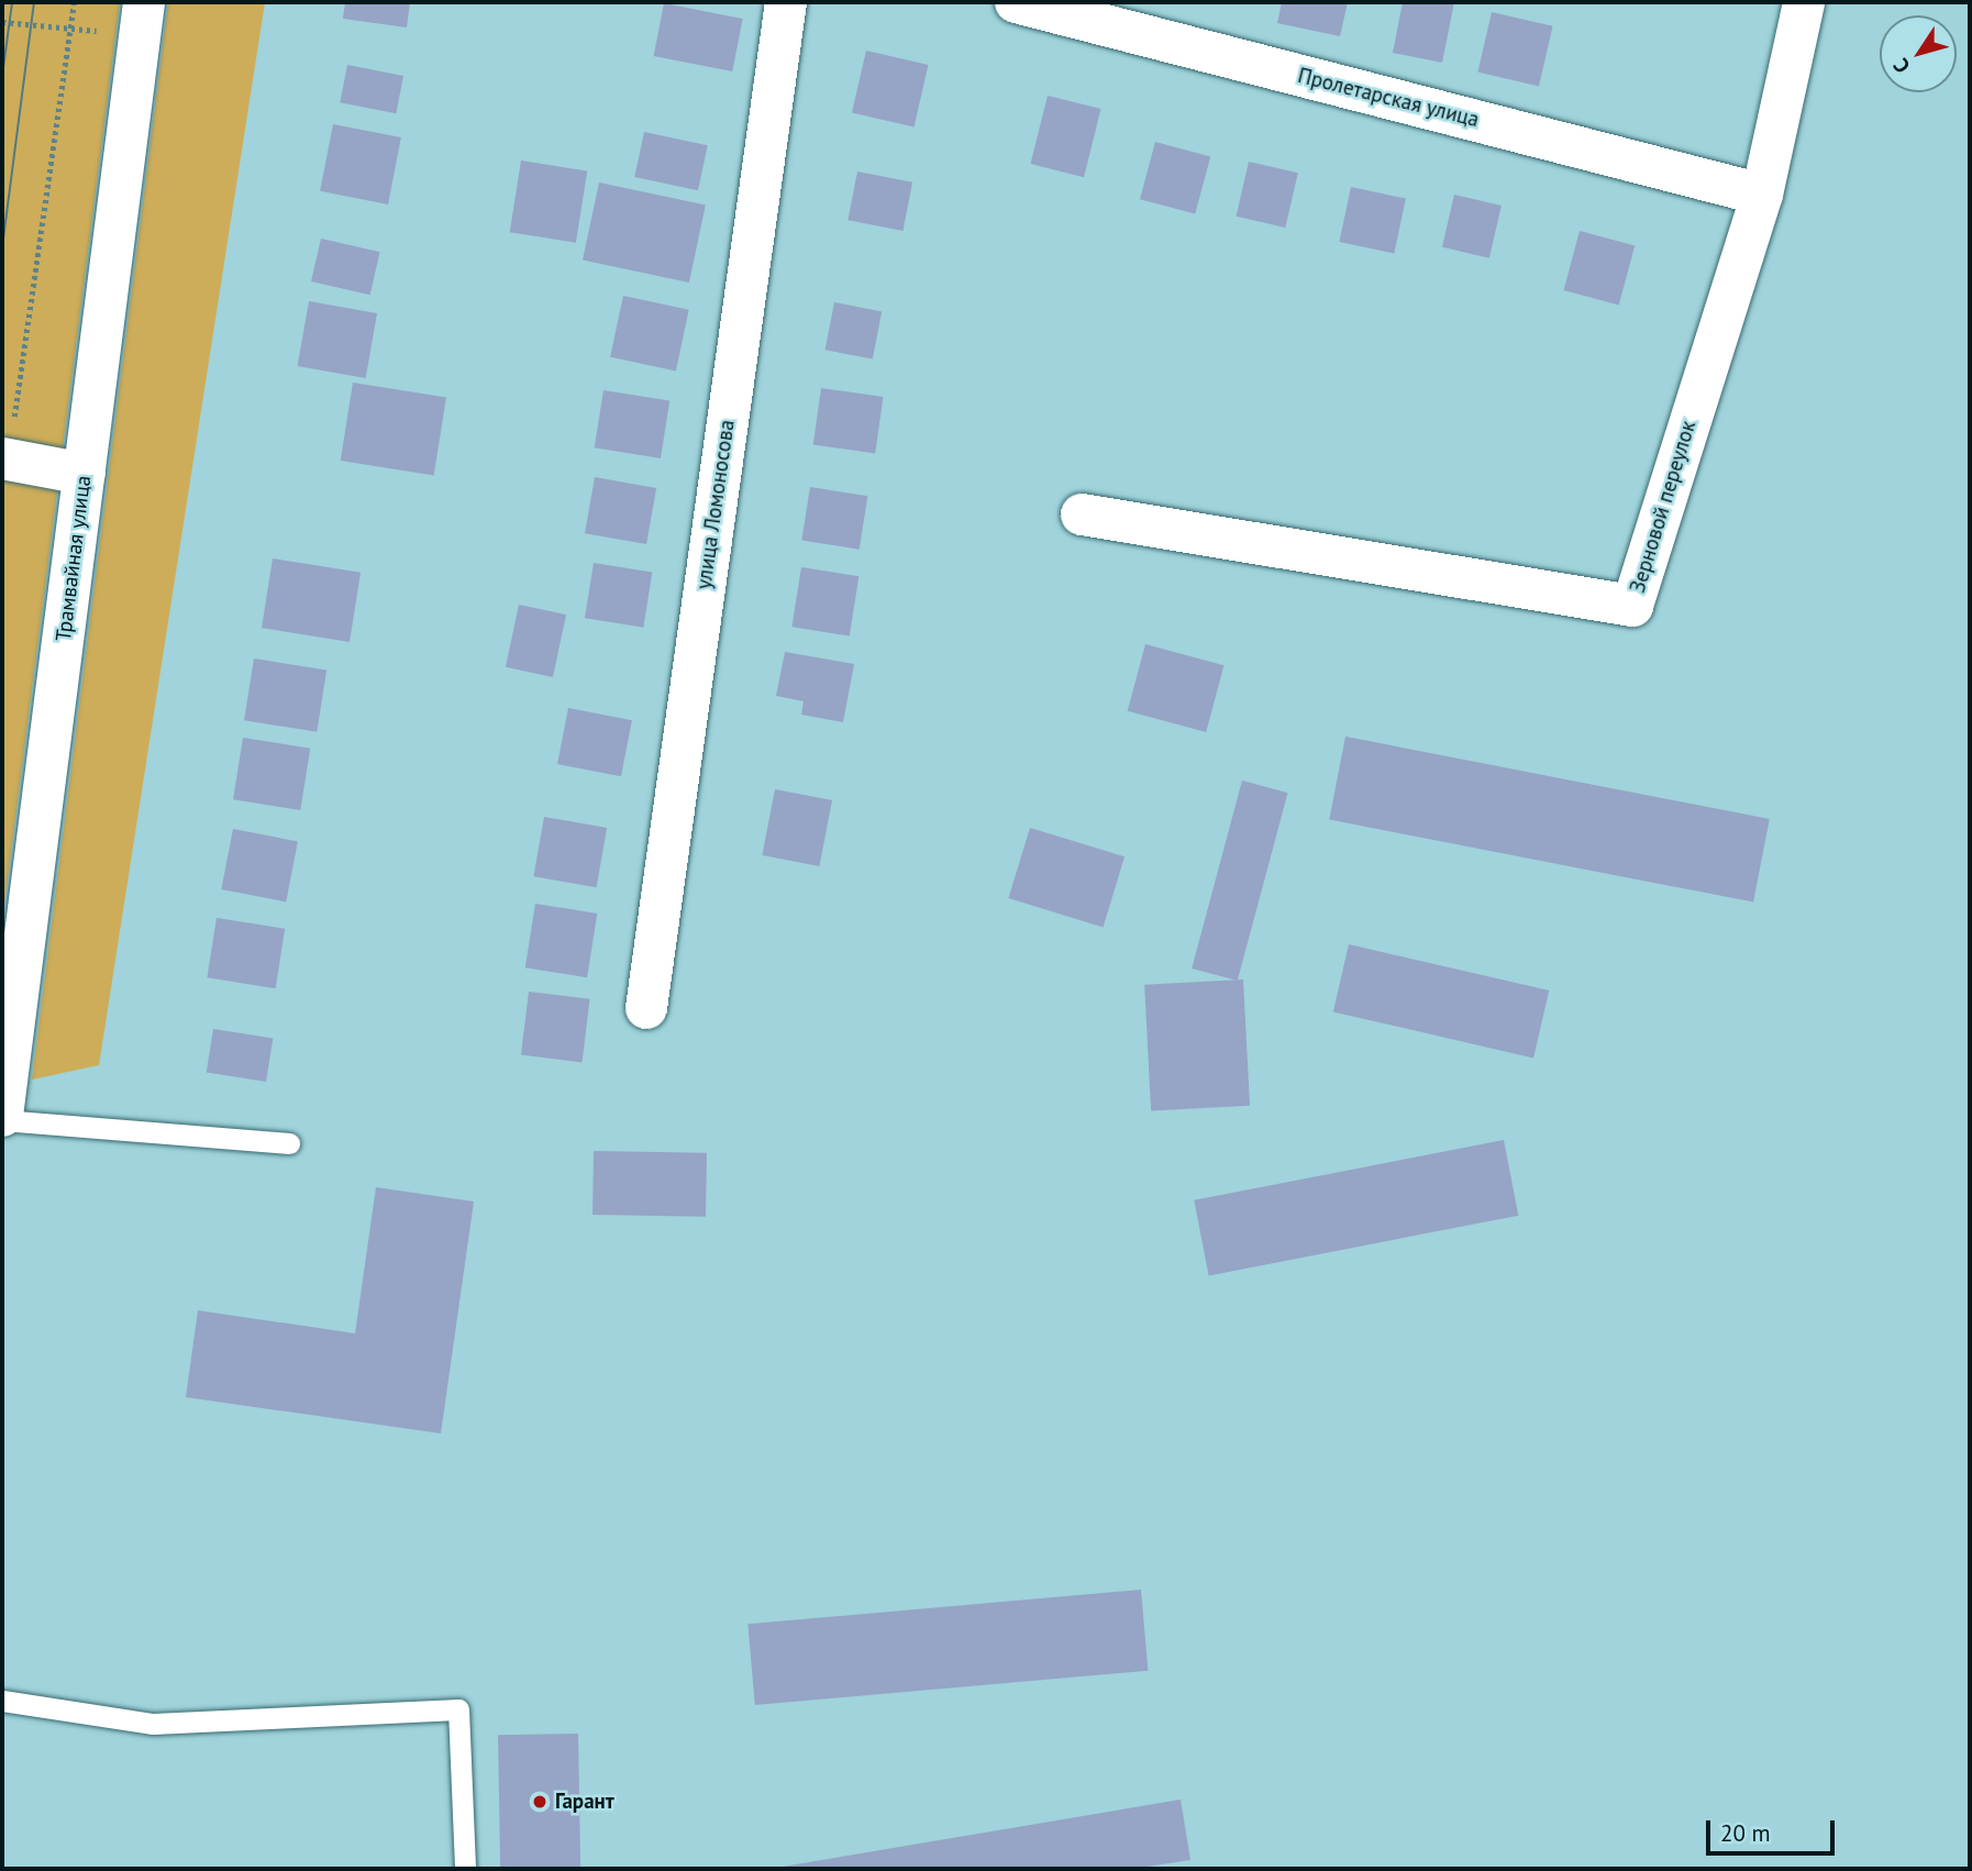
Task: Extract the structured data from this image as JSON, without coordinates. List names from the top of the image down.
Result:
{
  "streets": {
    "street": [
      "Пролетарская улица",
      "улица Ломоносова",
      "Зерновой переулок",
      "Трамвайная улица"
    ]
  },
  "crossings": [
    ["Пролетарская улица", "Зерновой переулок"]
  ],
  "places": ["Гарант"],
  "scale_bar": "20 m",
  "north": "bottom left"
}
